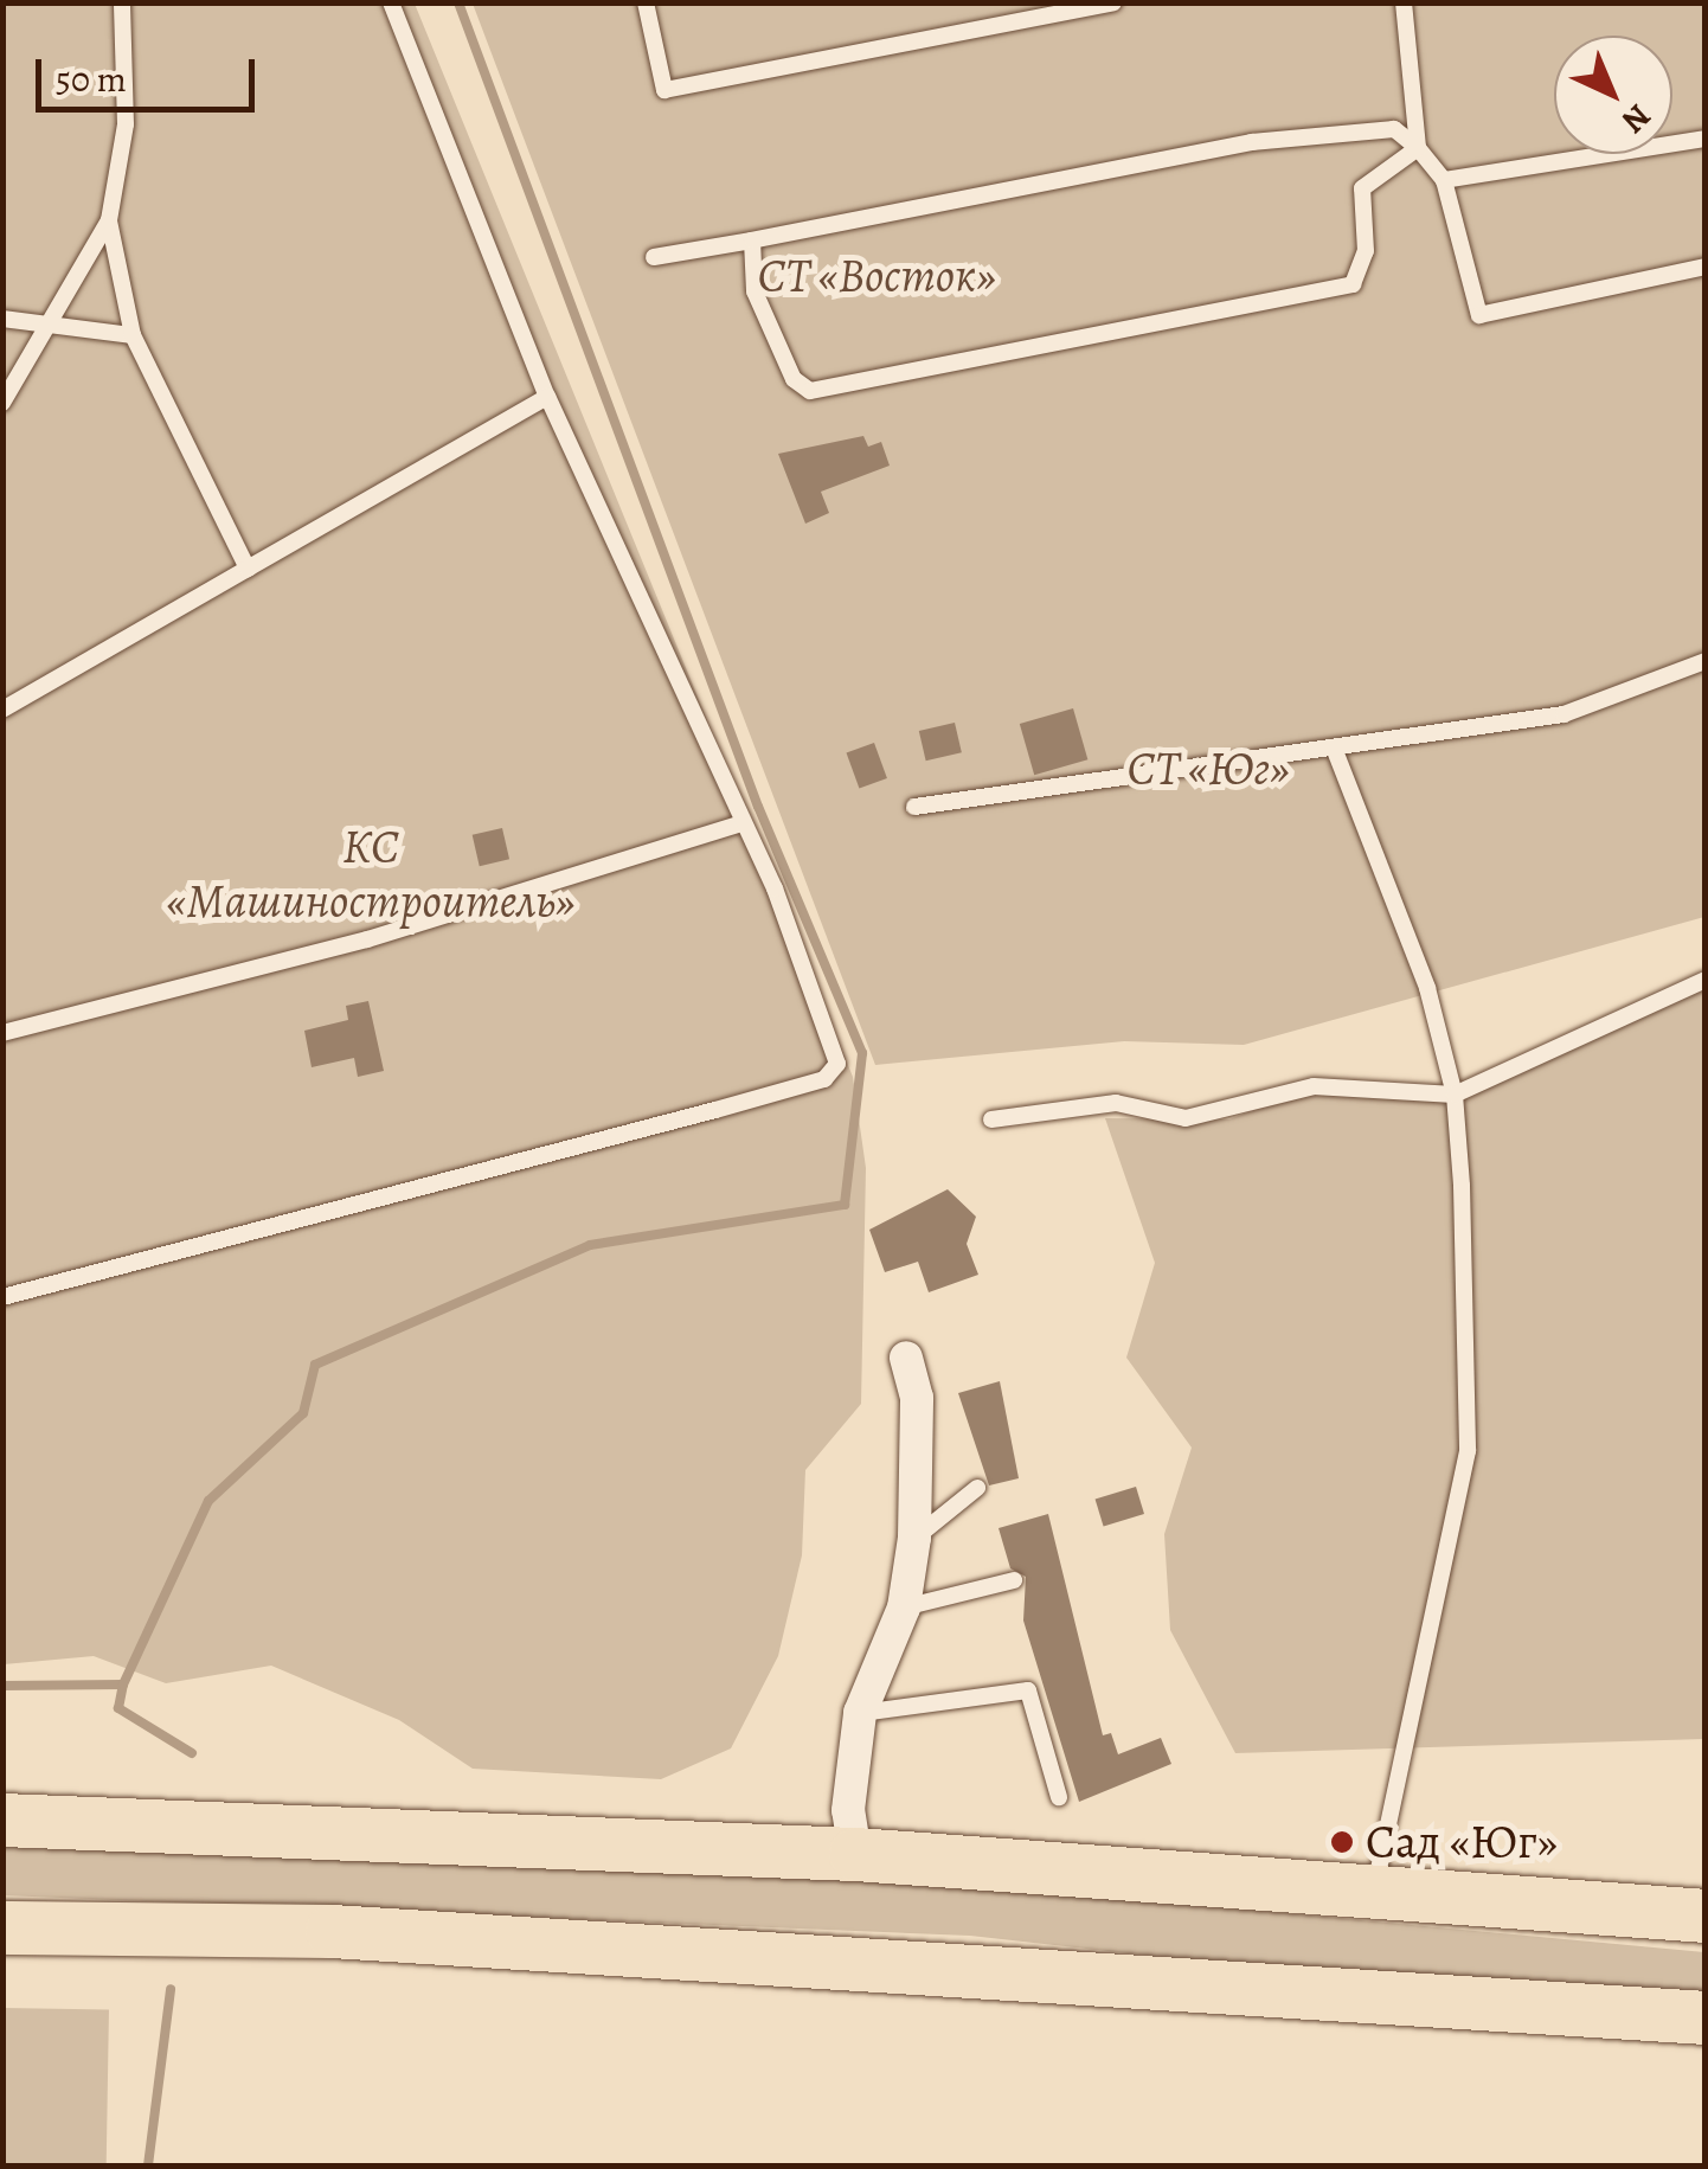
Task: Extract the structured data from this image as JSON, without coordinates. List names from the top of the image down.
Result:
{
  "parks": ["СТ «Восток»", "СТ «Юг»", "КС «Машиностроитель»"],
  "places": ["Сад «Юг»"],
  "scale_bar": "50 m",
  "north": "bottom right"
}
